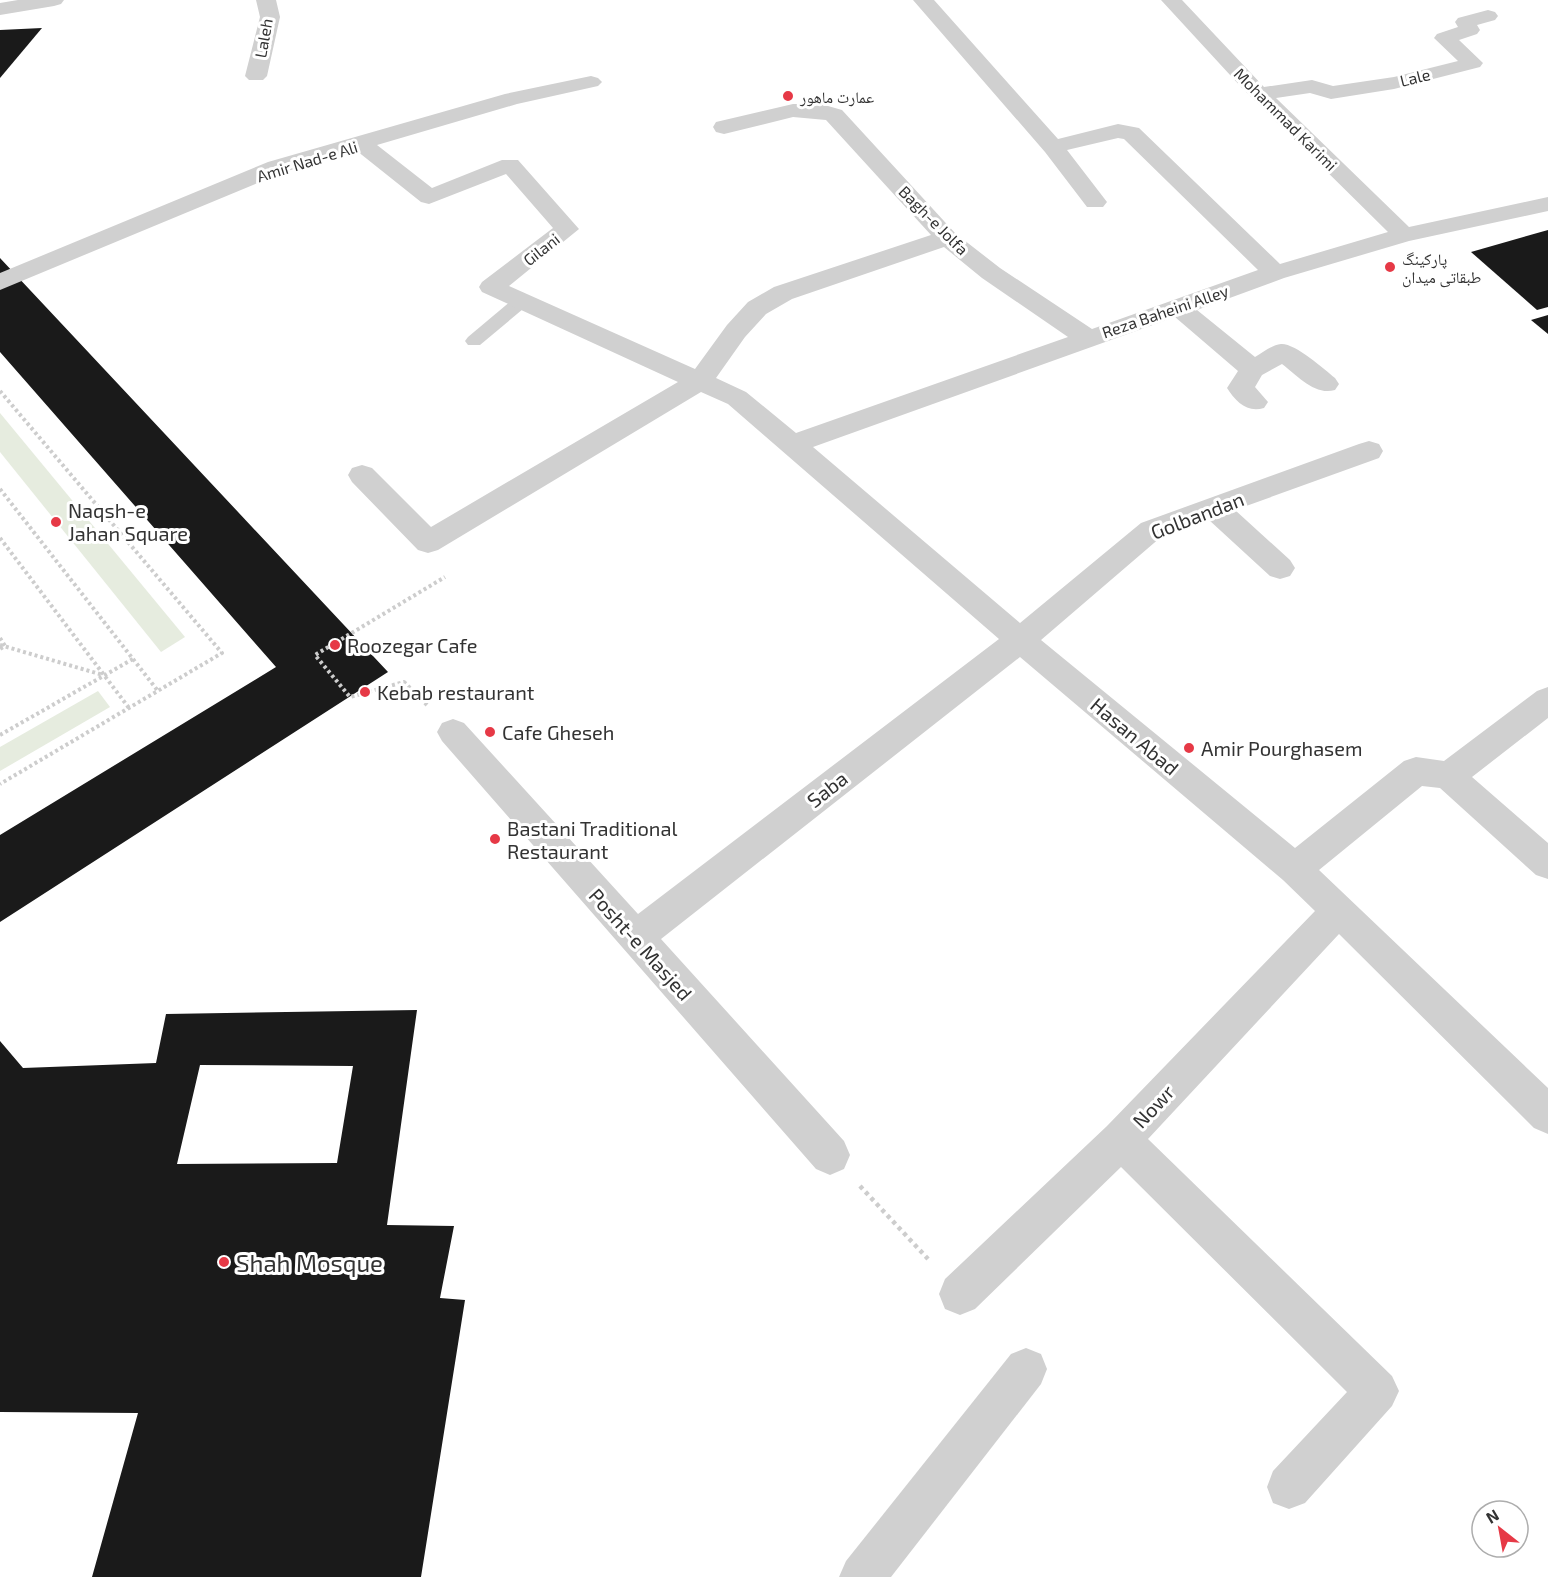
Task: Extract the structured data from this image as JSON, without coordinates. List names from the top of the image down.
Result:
{
  "streets": {
    "street": [
      "Laleh",
      "Lale",
      "Mohammad Karimi",
      "Amir Nad-e Ali",
      "Bagh-e Jolfa",
      "Gilani",
      "Reza Baheini Alley",
      "Golbandan",
      "Hasan Abad",
      "Saba",
      "Posht-e Masjed",
      "Nowr"
    ]
  },
  "crossings": [
    ["Lale", "Mohammad Karimi"],
    ["Mohammad Karimi", "Reza Baheini Alley"],
    ["Amir Nad-e Ali", "Gilani"],
    ["Bagh-e Jolfa", "Reza Baheini Alley"],
    ["Gilani", "Hasan Abad"],
    ["Reza Baheini Alley", "Hasan Abad"],
    ["Golbandan", "Hasan Abad"],
    ["Golbandan", "Saba"],
    ["Hasan Abad", "Saba"],
    ["Hasan Abad", "Nowr"],
    ["Saba", "Posht-e Masjed"]
  ],
  "places": [
    "عمارت ماهور",
    "پارکینگ طبقاتی میدان",
    "Naqsh-e Jahan Square",
    "Roozegar Cafe",
    "Kebab restaurant",
    "Cafe Gheseh",
    "Amir Pourghasem",
    "Bastani Traditional Restaurant",
    "Shah Mosque"
  ],
  "north": "top left"
}
